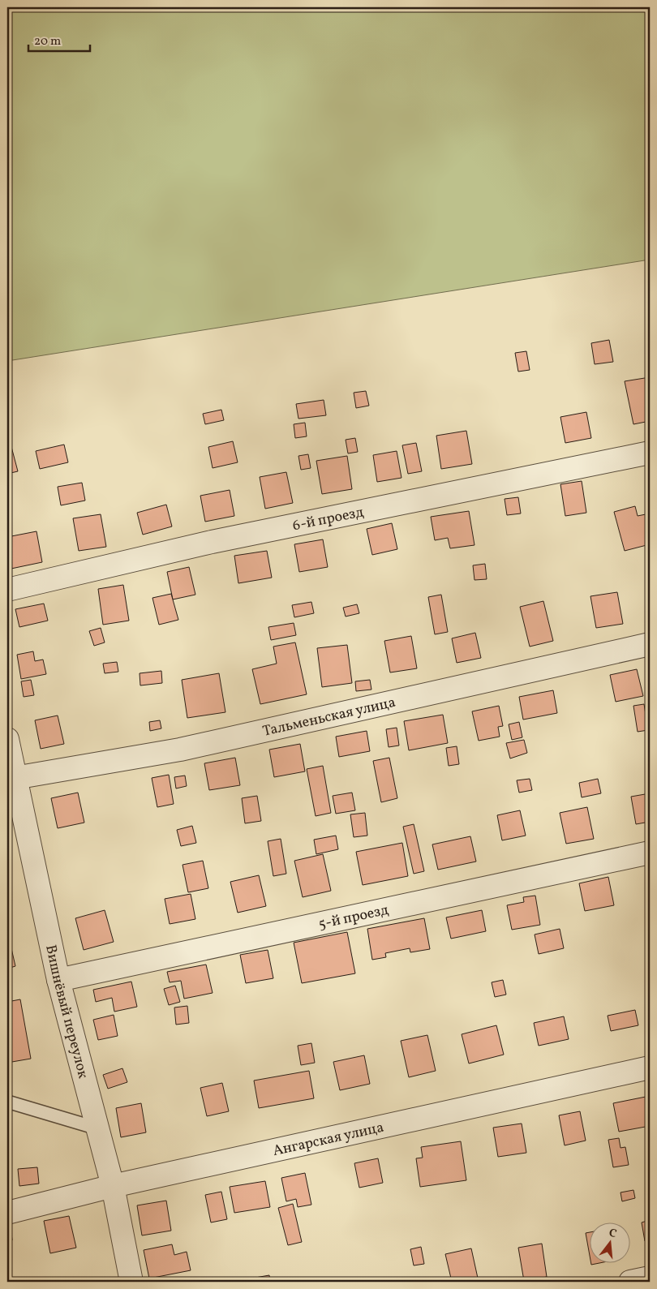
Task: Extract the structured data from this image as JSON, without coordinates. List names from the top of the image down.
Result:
{
  "streets": {
    "street": [
      "6-й проезд",
      "Тальменьская улица",
      "5-й проезд",
      "Вишнёвый переулок",
      "Ангарская улица"
    ]
  },
  "crossings": [
    ["Тальменьская улица", "Вишнёвый переулок"],
    ["5-й проезд", "Вишнёвый переулок"],
    ["Вишнёвый переулок", "Ангарская улица"]
  ],
  "scale_bar": "20 m",
  "north": "top"
}
